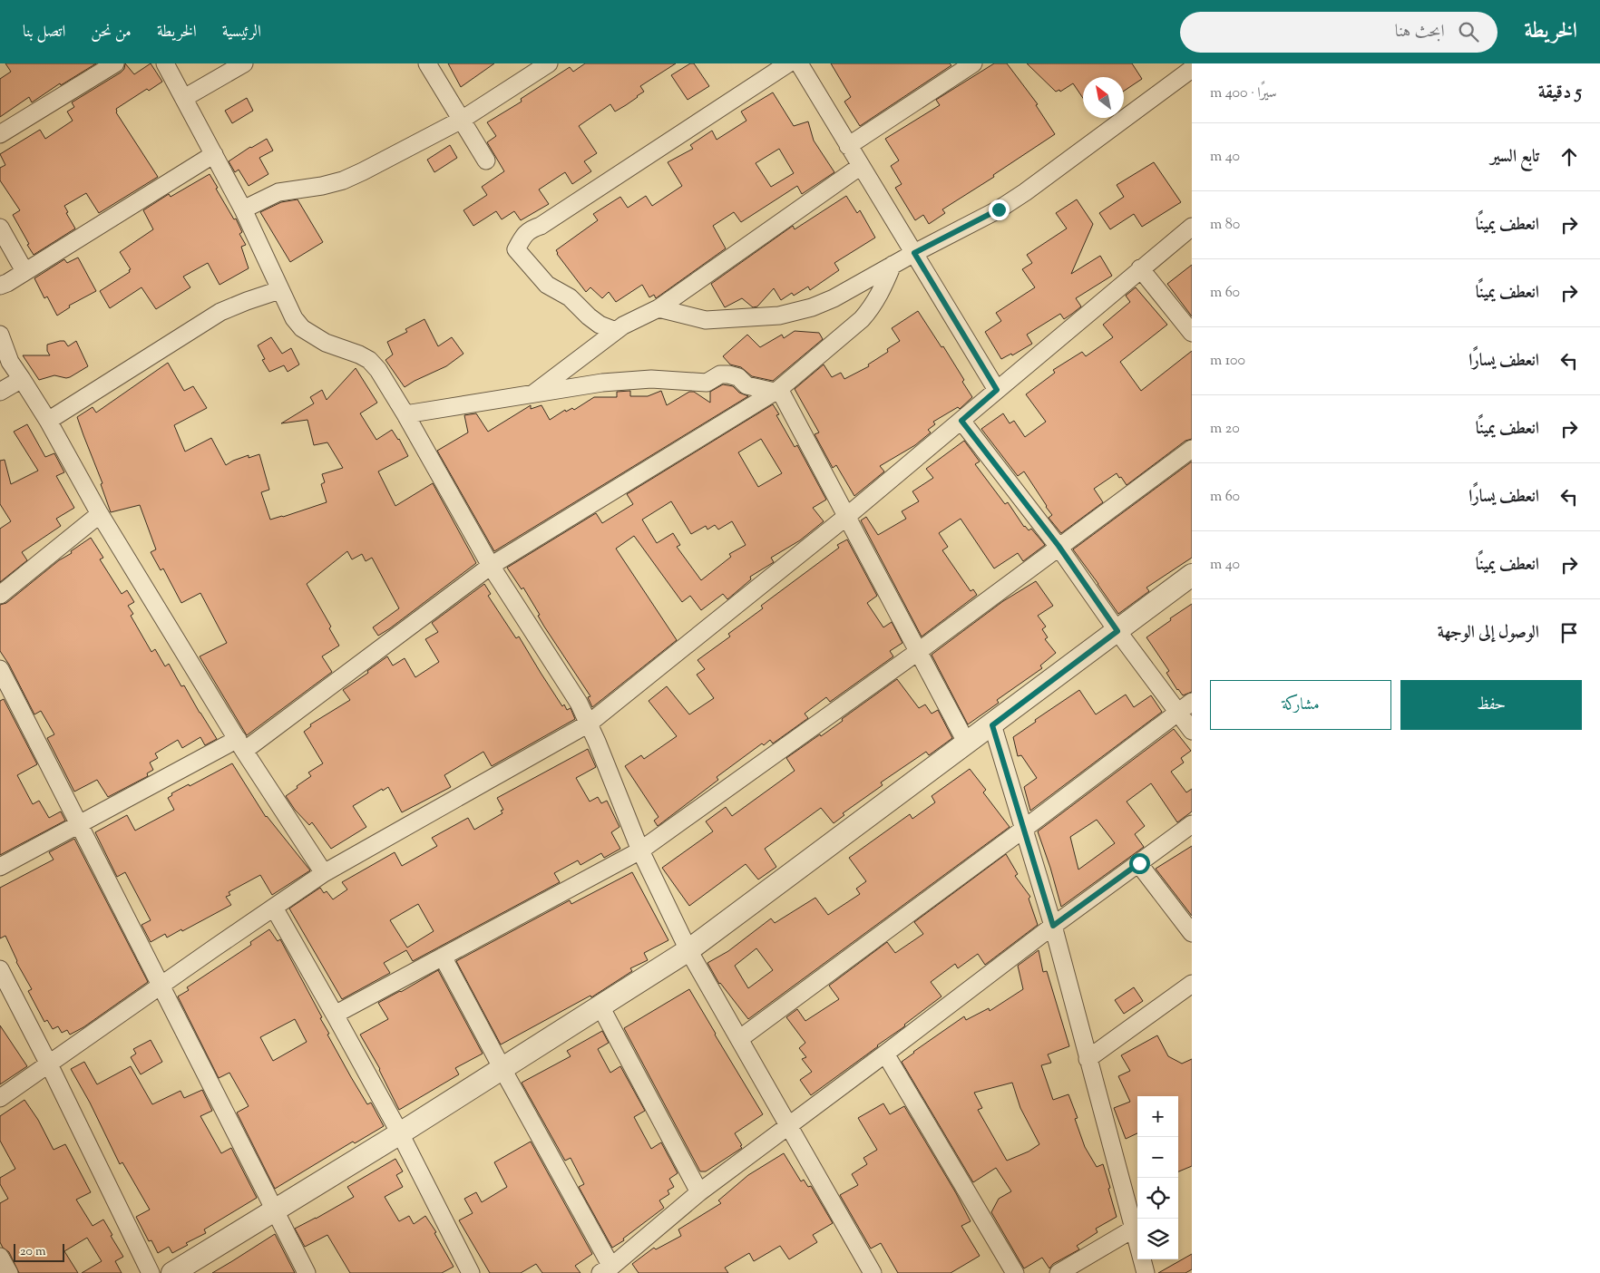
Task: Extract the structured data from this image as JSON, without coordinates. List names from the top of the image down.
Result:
{
  "scale_bar": "20 m",
  "north": "top left",
  "page": {
    "header": "الخريطة",
    "search": "ابحث هنا",
    "nav": [
      "الرئيسية",
      "الخريطة",
      "من نحن",
      "اتصل بنا"
    ],
    "heading": ["5 دقيقة", "سيرًا · 400 m"],
    "list": [
      ["تابع السير", "40 m"],
      ["انعطف يمينًا", "80 m"],
      ["انعطف يمينًا", "60 m"],
      ["انعطف يسارًا", "100 m"],
      ["انعطف يمينًا", "20 m"],
      ["انعطف يسارًا", "60 m"],
      ["انعطف يمينًا", "40 m"],
      "الوصول إلى الوجهة"
    ],
    "buttons": ["حفظ", "مشاركة"],
    "map_buttons": ["+", "−"],
    "scale": "20 m"
  }
}
